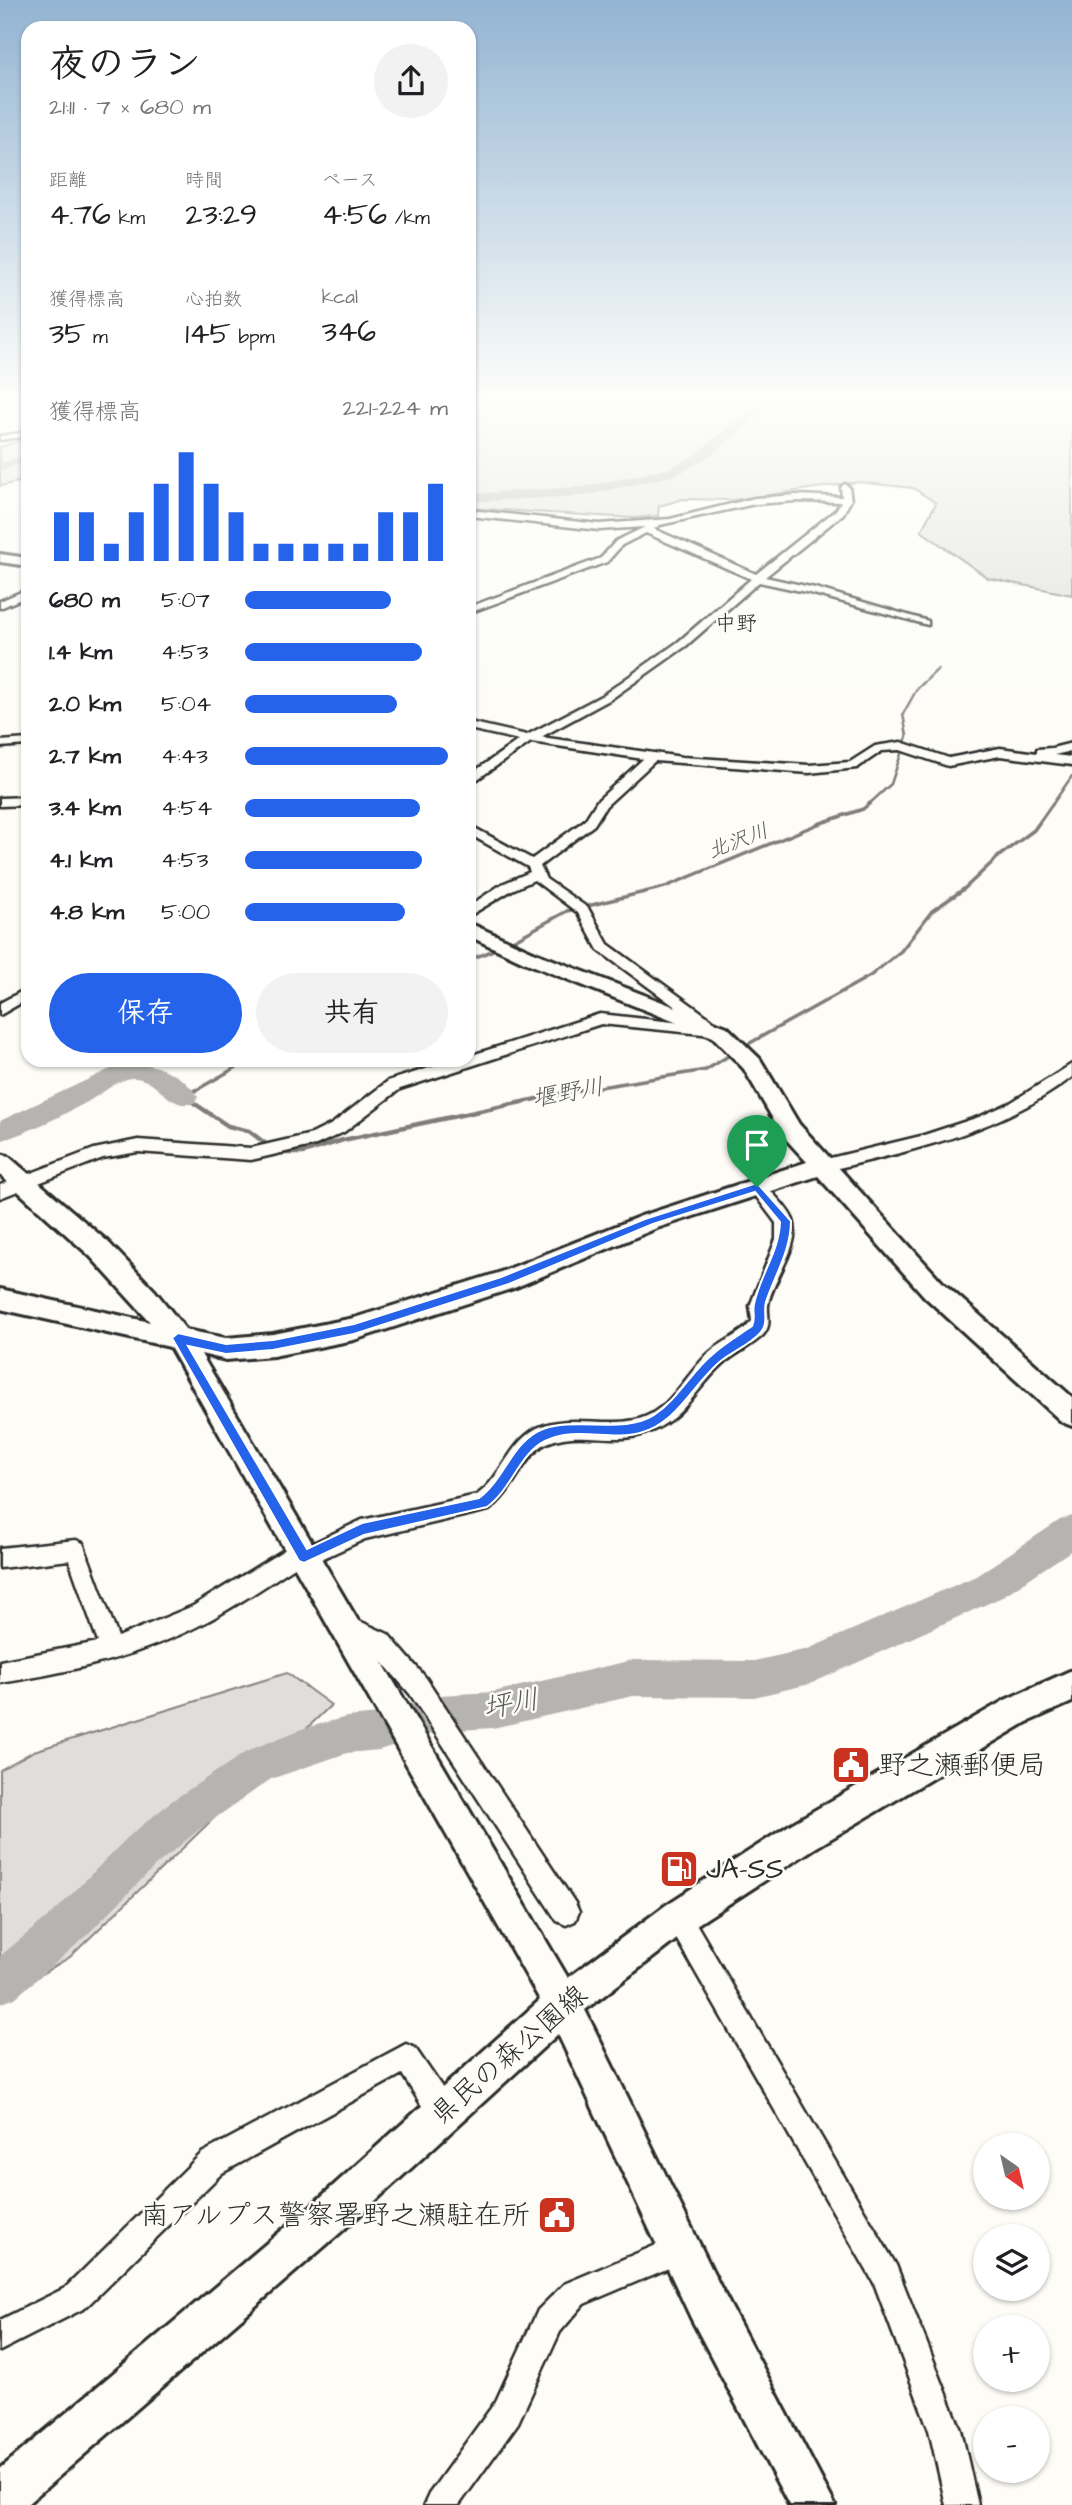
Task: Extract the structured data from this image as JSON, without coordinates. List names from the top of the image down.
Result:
{
  "streets": {
    "street": ["県民の森公園線"]
  },
  "districts": ["中野"],
  "water": ["北沢川", "堰野川", "坪川"],
  "places": {
    "public building": ["野之瀬郵便局", "南アルプス警察署野之瀬駐在所"],
    "fuel station": ["JA-SS"]
  },
  "north": "bottom right",
  "page": {
    "heading": ["夜のラン", "21:11 · 7 × 680 m"],
    "stats": [
      ["距離", "4.76 km"],
      ["時間", "23:29"],
      ["ペース", "4:56 /km"],
      ["獲得標高", "35 m"],
      ["心拍数", "145 bpm"],
      ["kcal", "346"]
    ],
    "chart": ["獲得標高", "221–224 m"],
    "list": [
      {
        "name": "680 m",
        "note": "5:07"
      },
      {
        "name": "1.4 km",
        "note": "4:53"
      },
      {
        "name": "2.0 km",
        "note": "5:04"
      },
      {
        "name": "2.7 km",
        "note": "4:43"
      },
      {
        "name": "3.4 km",
        "note": "4:54"
      },
      {
        "name": "4.1 km",
        "note": "4:53"
      },
      {
        "name": "4.8 km",
        "note": "5:00"
      }
    ],
    "buttons": ["保存", "共有"],
    "map_buttons": ["+", "−"]
  }
}
